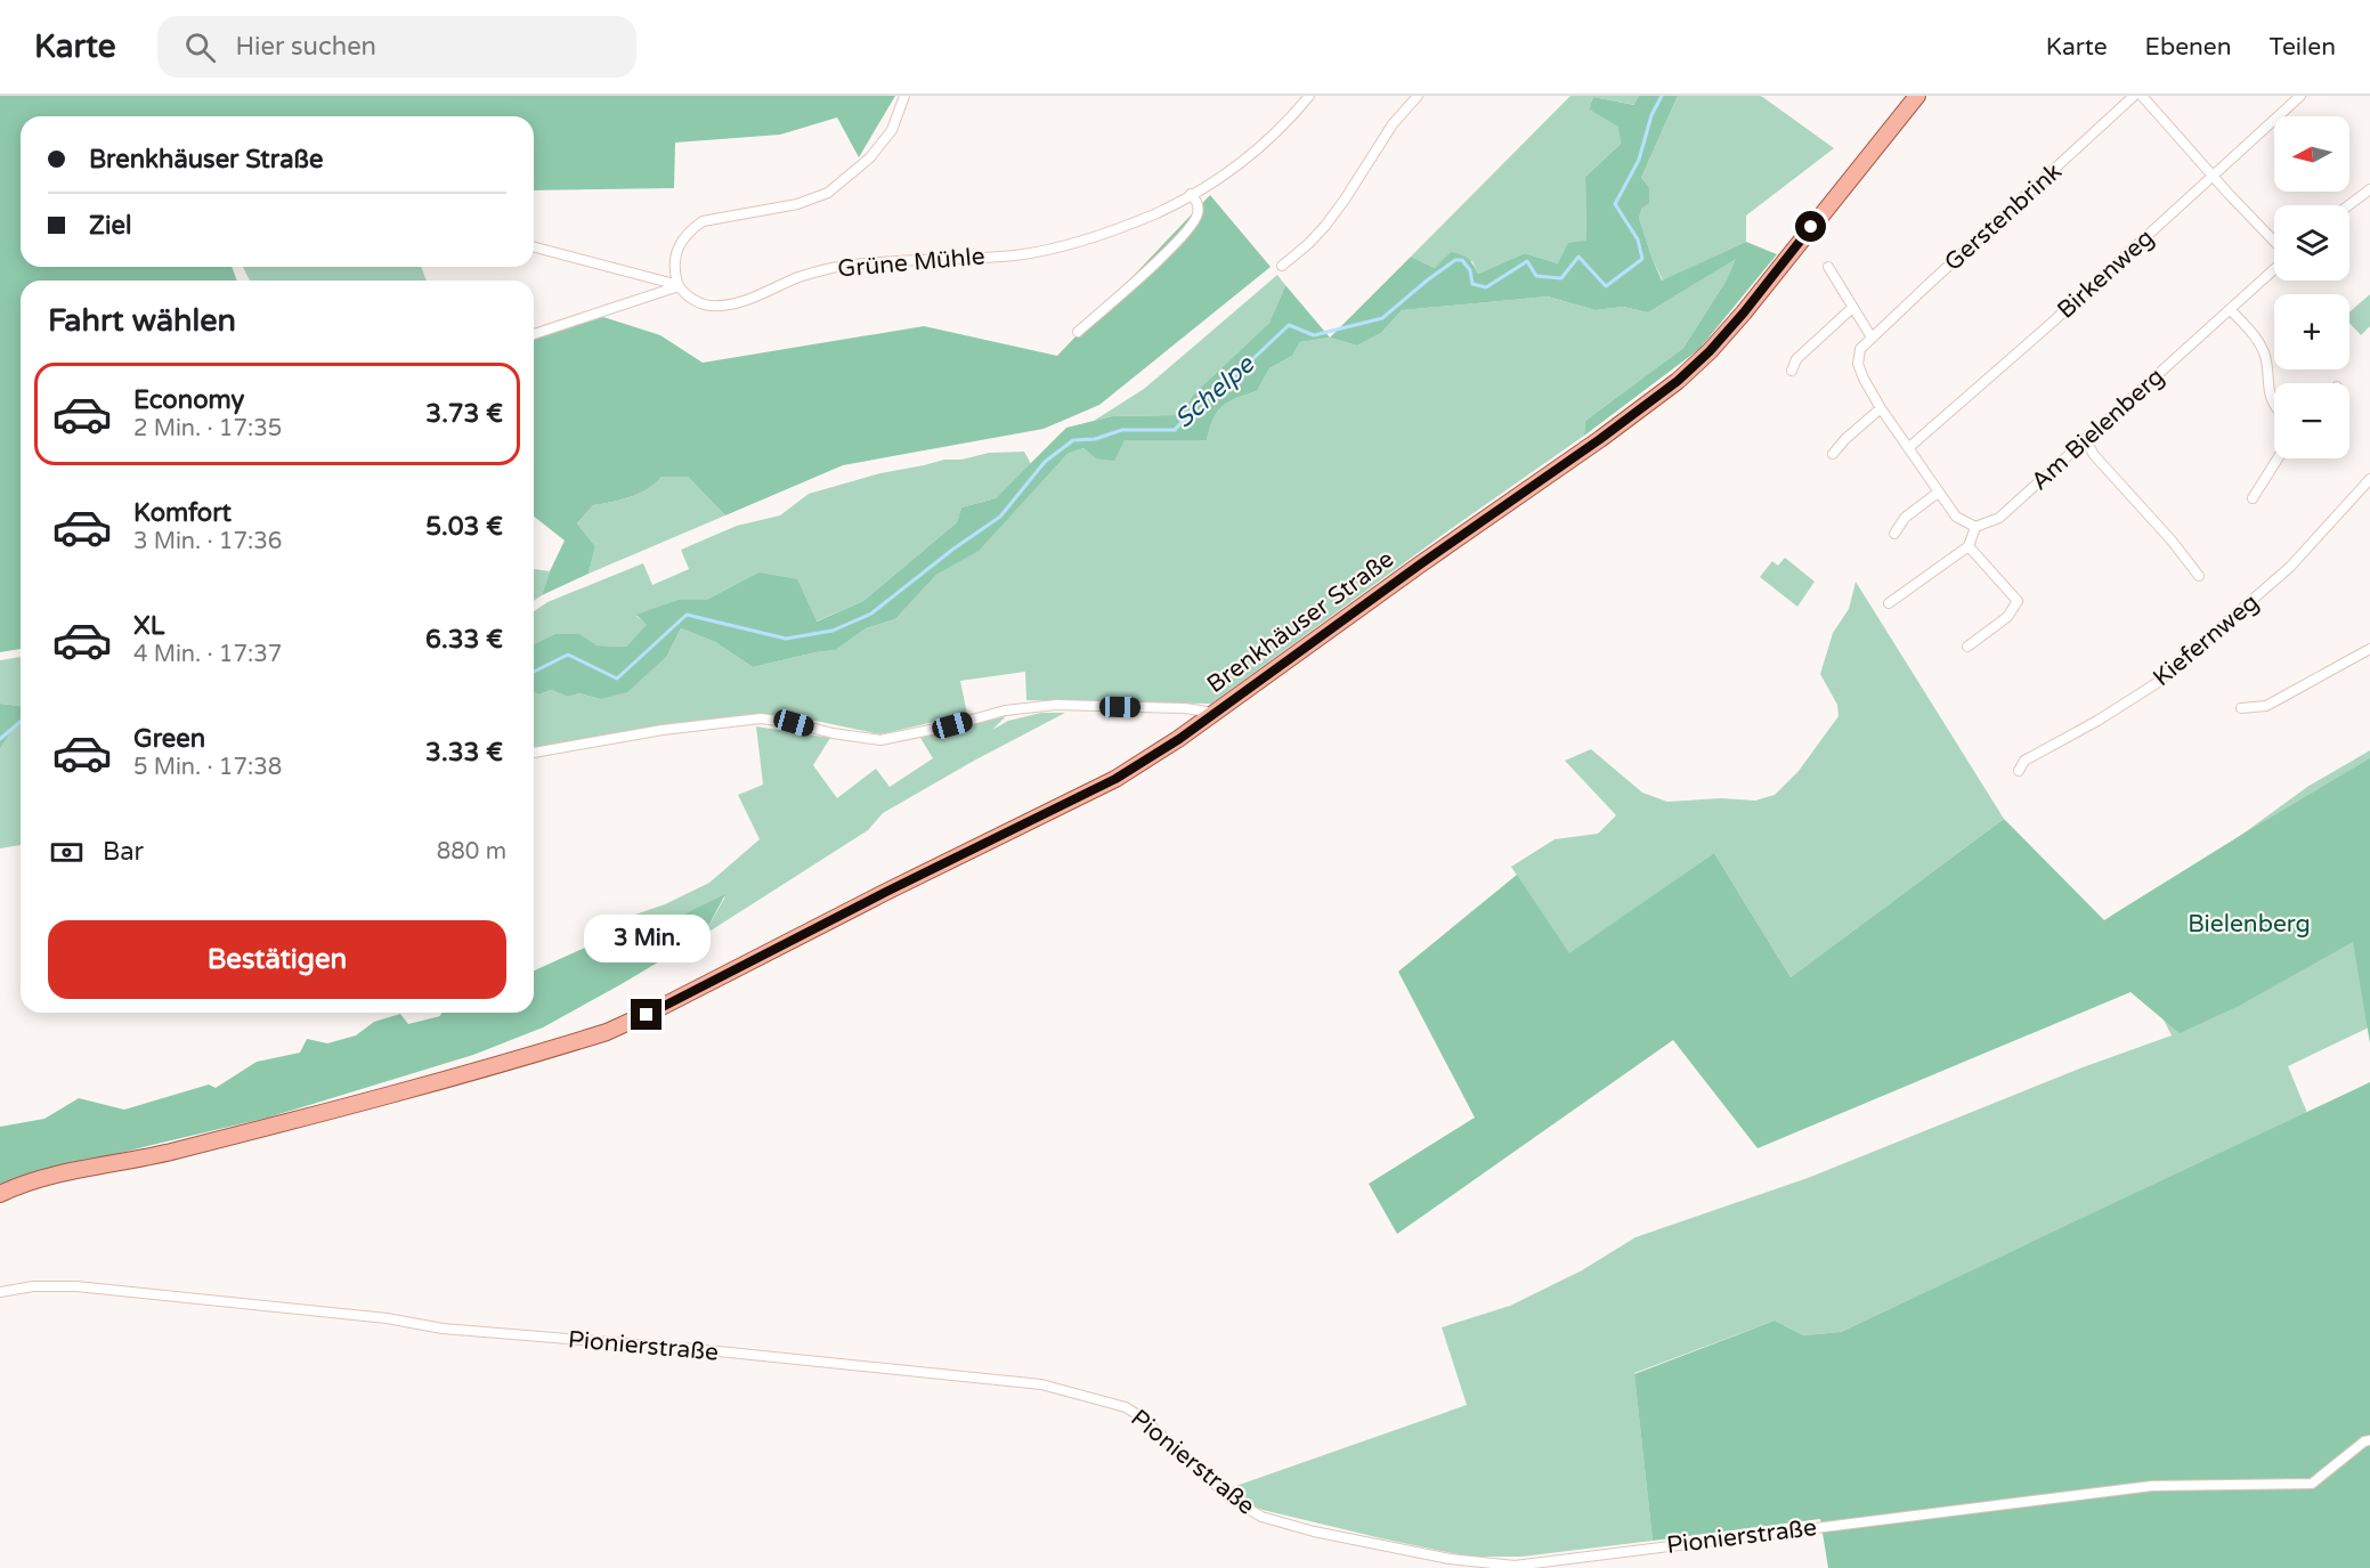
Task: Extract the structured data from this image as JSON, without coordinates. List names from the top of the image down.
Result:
{
  "streets": {
    "main road": ["Brenkhäuser Straße"],
    "street": [
      "Gerstenbrink",
      "Grüne Mühle",
      "Birkenweg",
      "Am Bielenberg",
      "Kiefernweg",
      "Pionierstraße"
    ]
  },
  "crossings": [
    ["Gerstenbrink", "Birkenweg"],
    ["Gerstenbrink", "Am Bielenberg"]
  ],
  "water": ["Schelpe"],
  "parks": ["Bielenberg"],
  "north": "left",
  "page": {
    "header": "Karte",
    "search": "Hier suchen",
    "nav": ["Karte", "Ebenen", "Teilen"],
    "map_buttons": ["+", "−"],
    "banner": ["Brenkhäuser Straße", "Ziel"],
    "heading": "Fahrt wählen",
    "list": [
      {
        "name": "Economy",
        "note": "2 Min. · 17:35",
        "value": "3.73 €"
      },
      {
        "name": "Komfort",
        "note": "3 Min. · 17:36",
        "value": "5.03 €"
      },
      {
        "name": "XL",
        "note": "4 Min. · 17:37",
        "value": "6.33 €"
      },
      {
        "name": "Green",
        "note": "5 Min. · 17:38",
        "value": "3.33 €"
      }
    ],
    "pay": ["Bar", "880 m"],
    "buttons": "Bestätigen",
    "bubble": "3 Min."
  }
}
